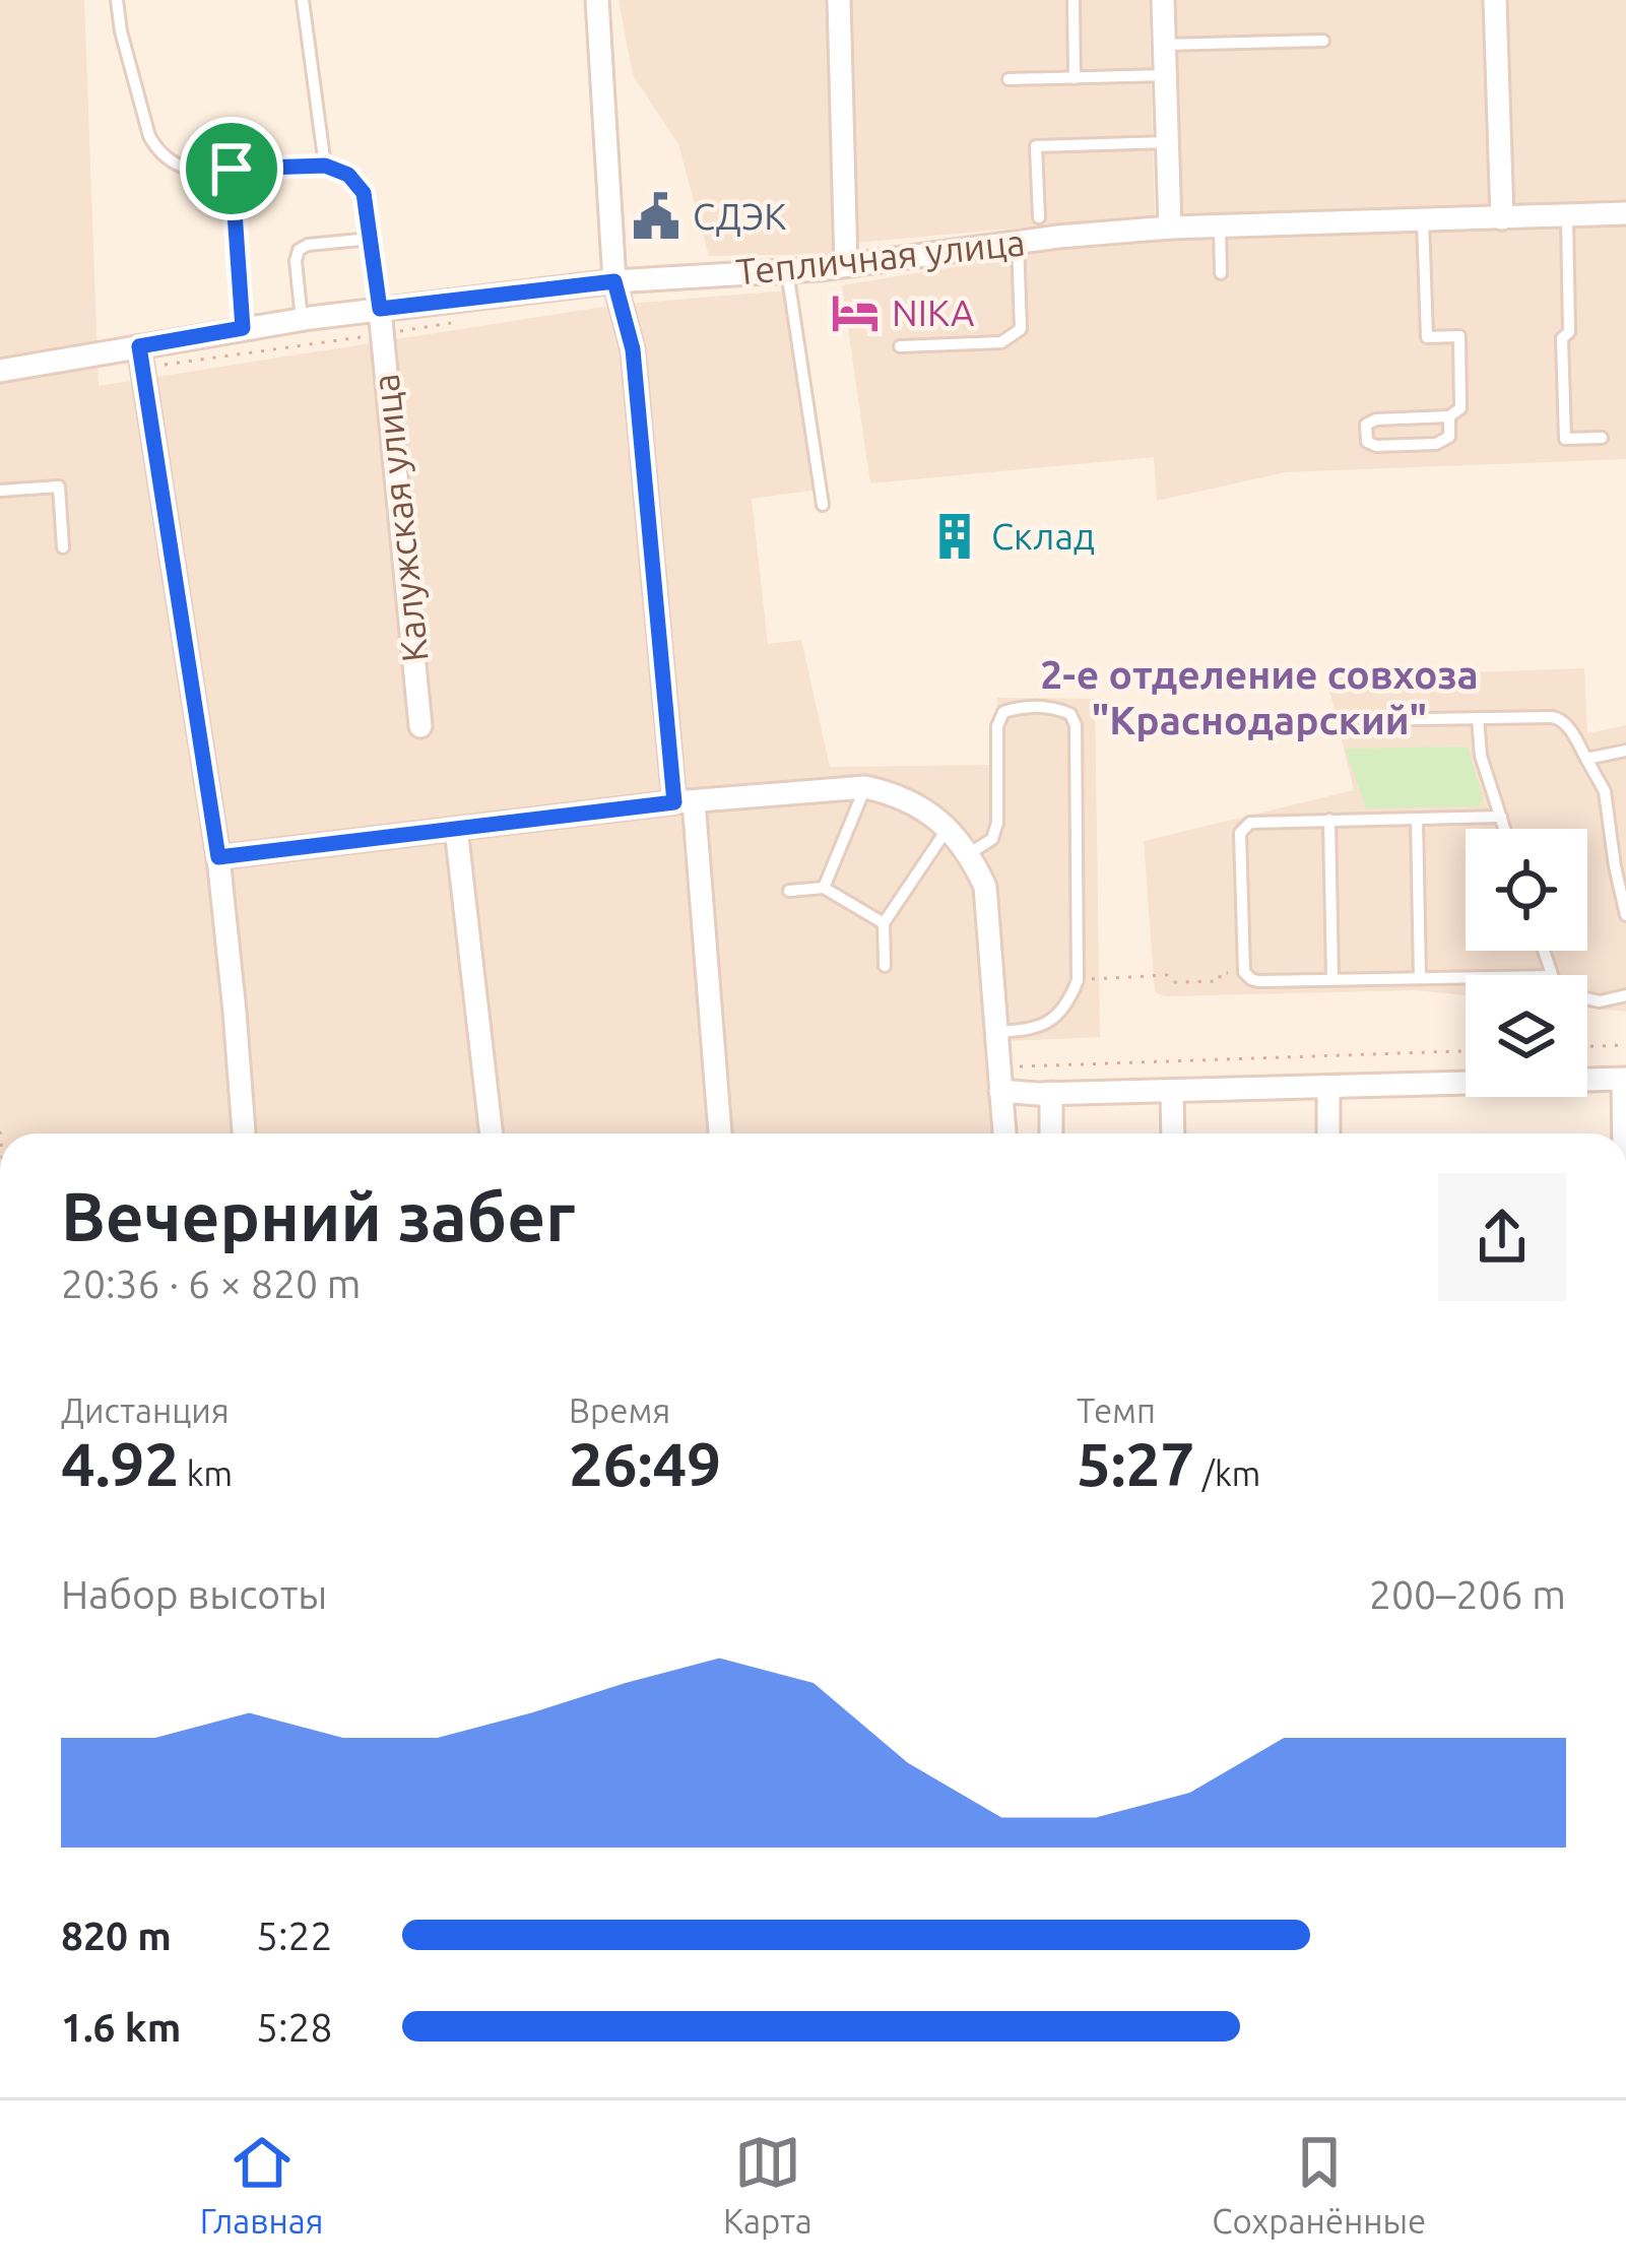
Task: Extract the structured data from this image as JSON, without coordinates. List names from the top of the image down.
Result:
{
  "streets": {
    "street": ["Тепличная улица", "Калужская улица"]
  },
  "crossings": [
    ["Тепличная улица", "Калужская улица"]
  ],
  "districts": ["2-е отделение совхоза \"Краснодарский\""],
  "places": {
    "public building": ["СДЭК"],
    "hotel": ["NIKA"],
    "building": ["Склад"]
  },
  "page": {
    "heading": ["Вечерний забег", "20:36 · 6 × 820 m"],
    "stats": [
      ["Дистанция", "4.92 km"],
      ["Время", "26:49"],
      ["Темп", "5:27 /km"]
    ],
    "chart": ["Набор высоты", "200–206 m"],
    "list": [
      {
        "name": "820 m",
        "note": "5:22"
      },
      {
        "name": "1.6 km",
        "note": "5:28"
      }
    ],
    "tabs": ["Главная", "Карта", "Сохранённые"]
  }
}
